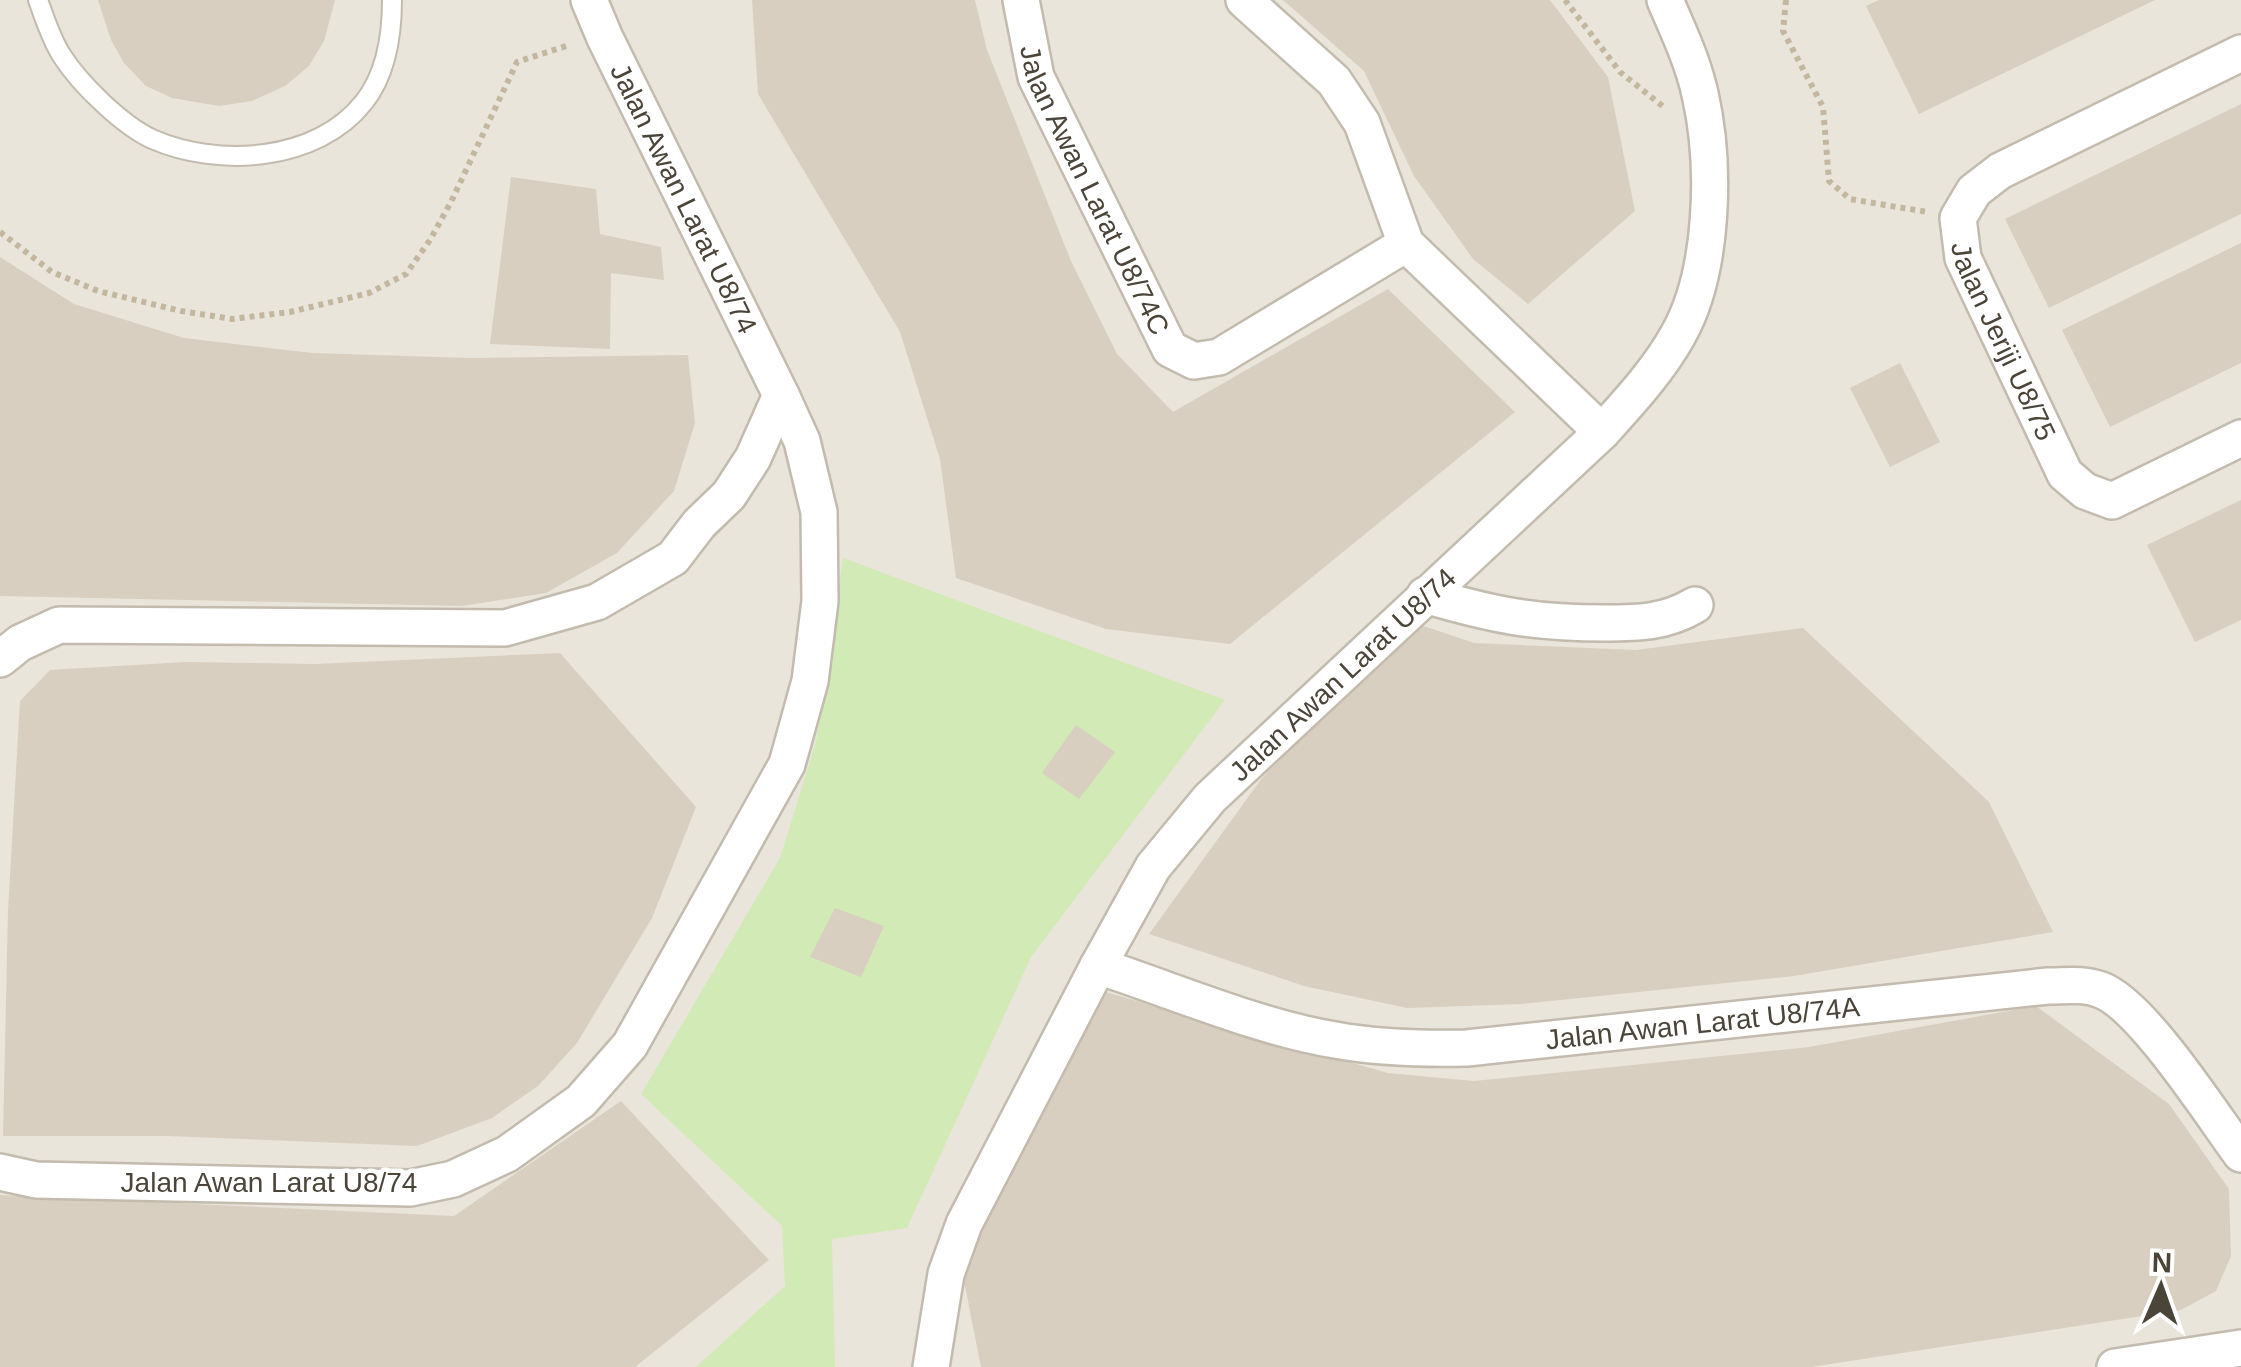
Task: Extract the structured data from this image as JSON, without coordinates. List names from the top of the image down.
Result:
{
  "streets": {
    "street": [
      "Jalan Awan Larat U8/74C",
      "Jalan Awan Larat U8/74",
      "Jalan Jeriji U8/75",
      "Jalan Awan Larat U8/74A"
    ]
  },
  "crossings": [
    ["Jalan Awan Larat U8/74", "Jalan Awan Larat U8/74A"]
  ],
  "north": "top"
}
